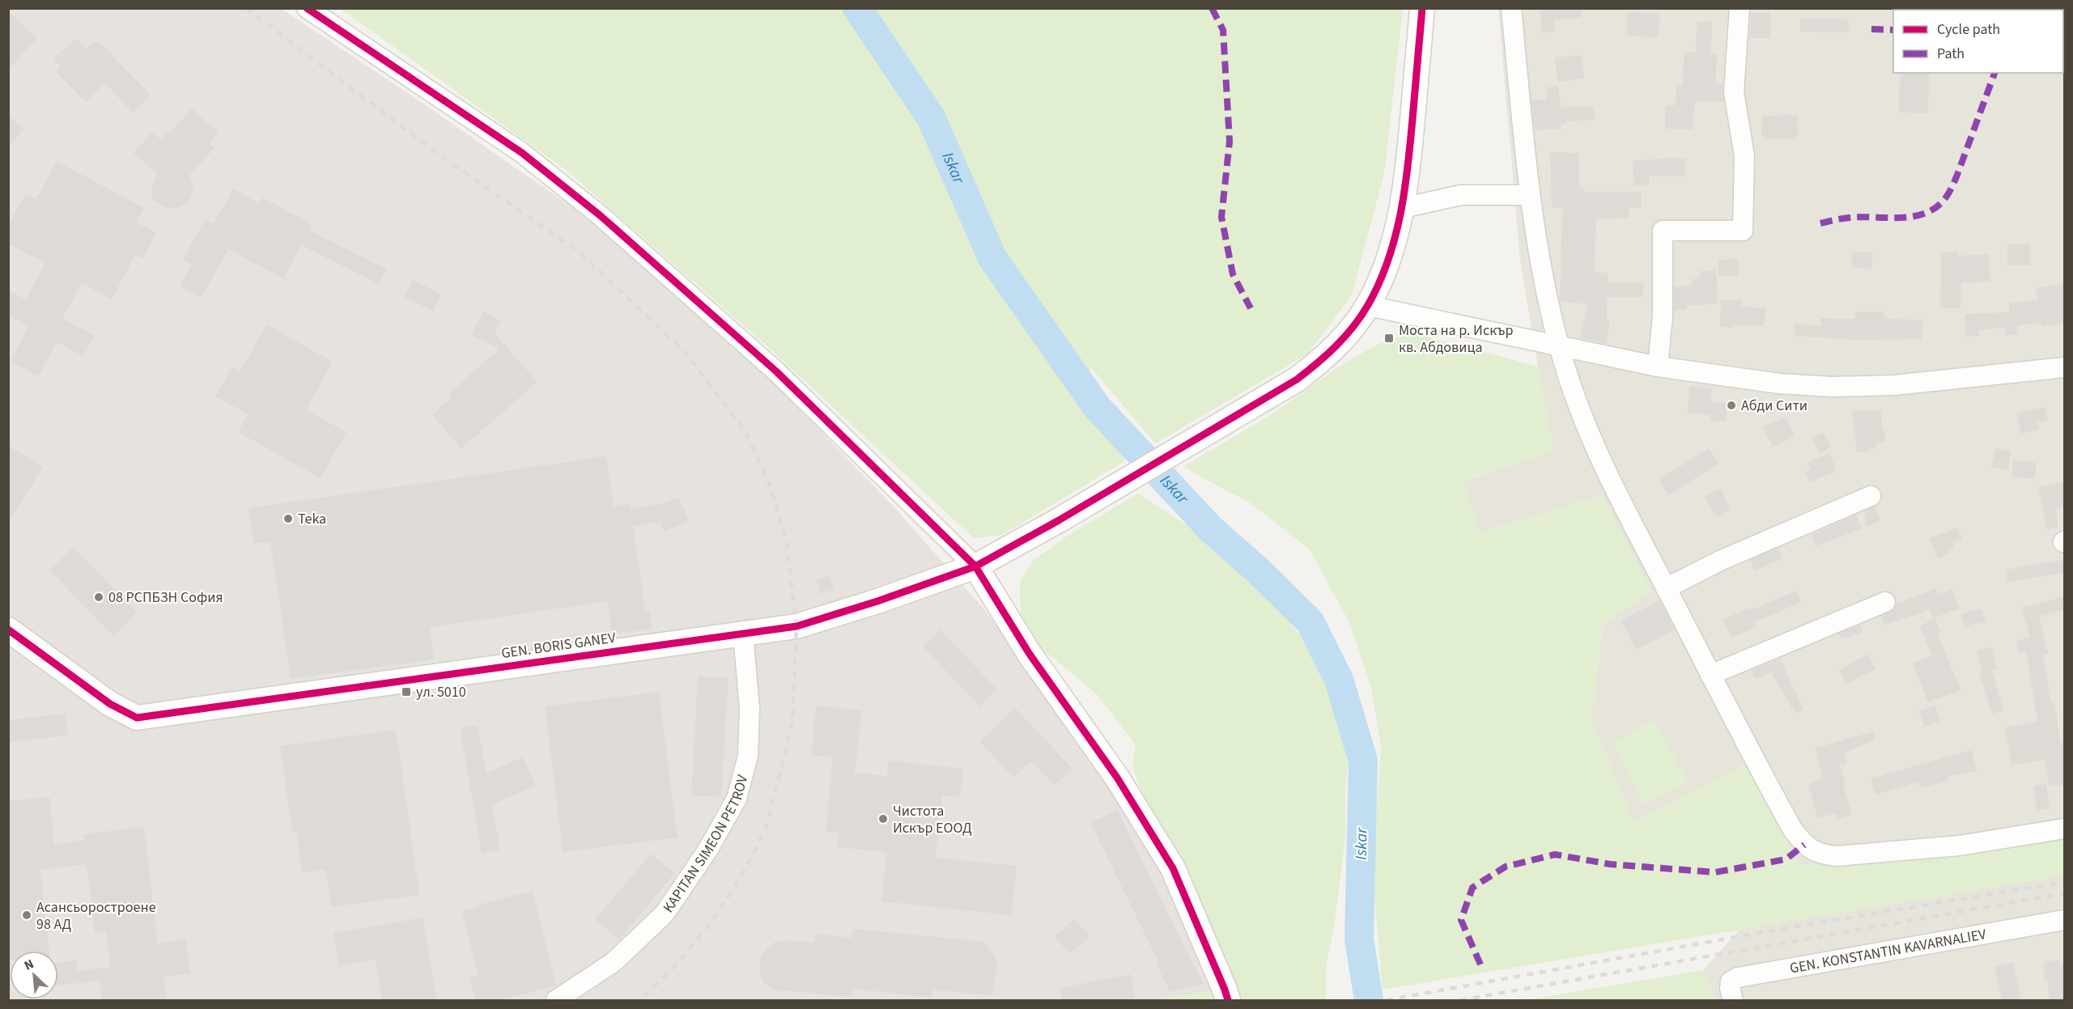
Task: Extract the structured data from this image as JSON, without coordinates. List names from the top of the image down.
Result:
{
  "streets": {
    "street": ["GEN. BORIS GANEV", "KAPITAN SIMEON PETROV", "GEN. KONSTANTIN KAVARNALIEV"]
  },
  "crossings": [
    ["GEN. BORIS GANEV", "KAPITAN SIMEON PETROV"]
  ],
  "water": ["Iskar"],
  "places": {
    "transit": ["Моста на р. Искър кв. Абдовица", "ул. 5010"],
    "other": [
      "Абди Сити",
      "Teka",
      "08 РСПБЗН София",
      "Чистота Искър ЕООД",
      "Асансьоростроене 98 АД"
    ]
  },
  "legend": ["Cycle path", "Path"],
  "north": "top left"
}
